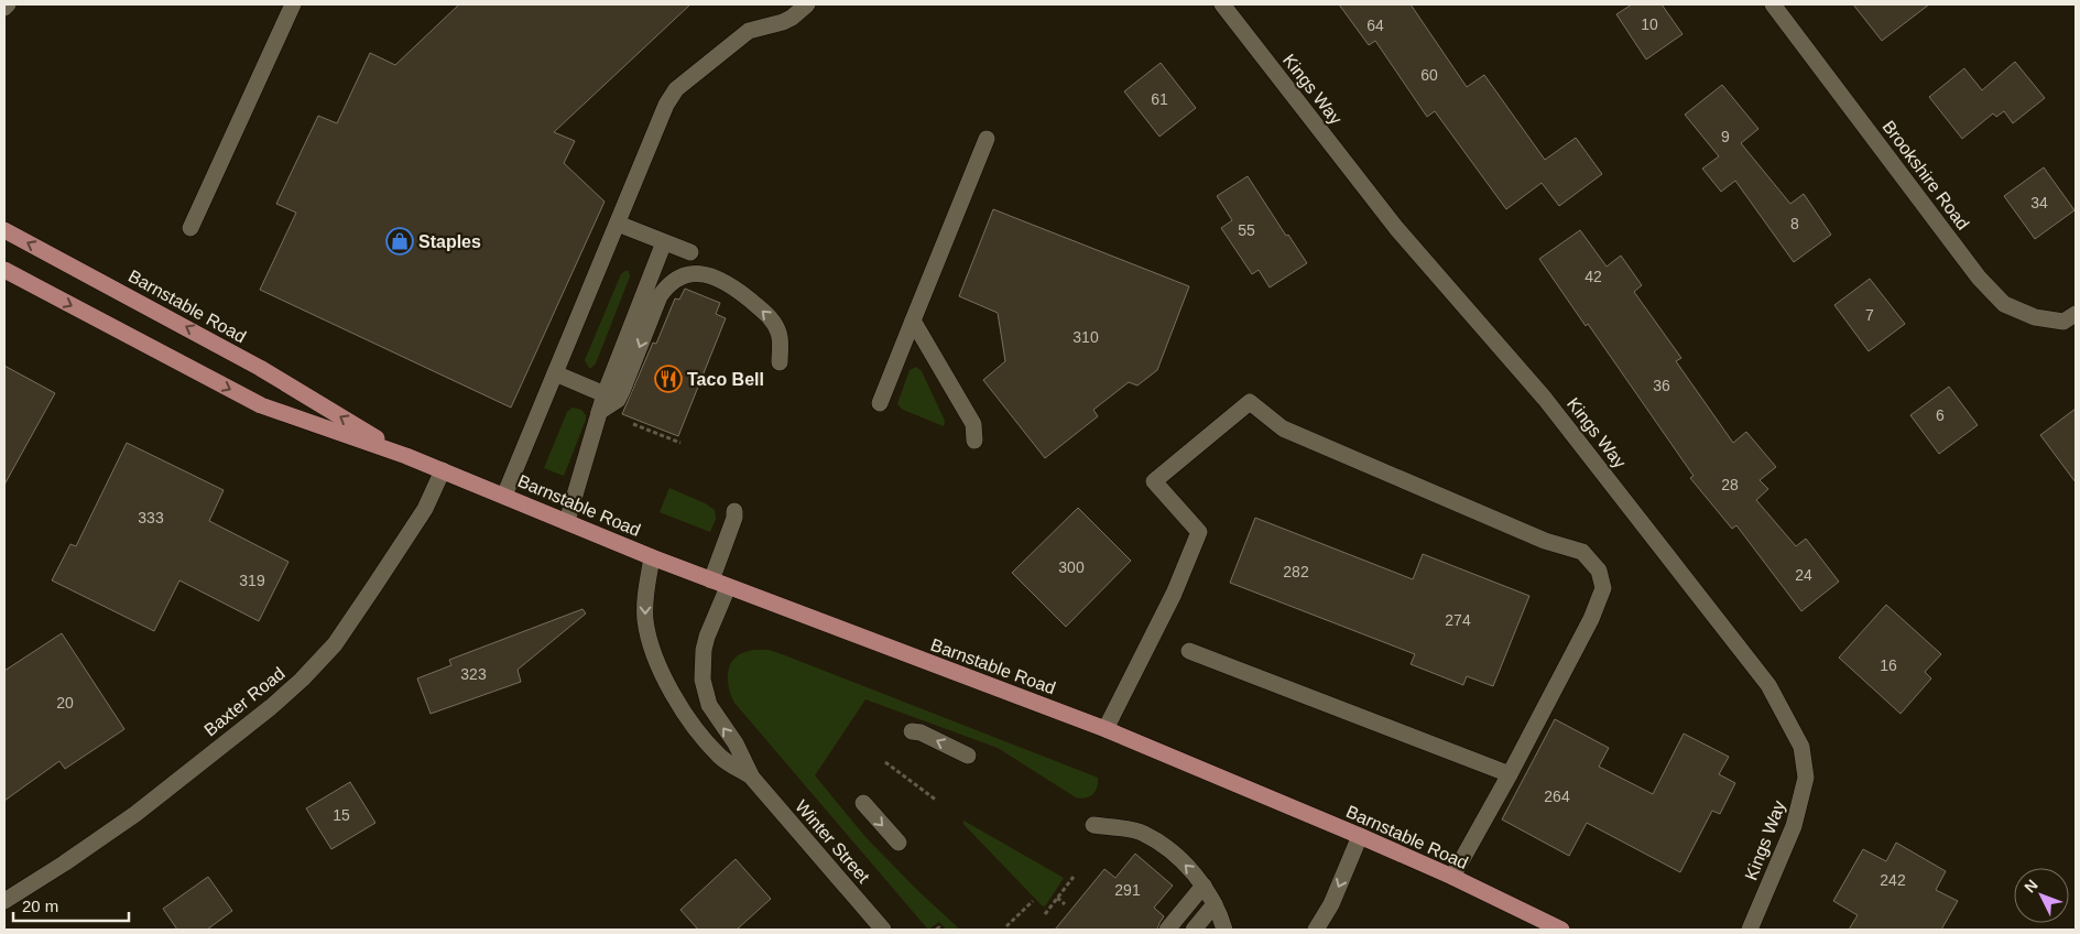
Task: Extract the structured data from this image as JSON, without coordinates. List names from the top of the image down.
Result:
{
  "streets": {
    "main road": ["Barnstable Road"],
    "street": [
      "Kings Way",
      "Brookshire Road",
      "Baxter Road",
      "Winter Street"
    ]
  },
  "crossings": [
    ["Barnstable Road", "Baxter Road"],
    ["Barnstable Road", "Winter Street"]
  ],
  "places": {
    "shop": ["Staples"],
    "restaurant": ["Taco Bell"]
  },
  "house_numbers": [
    "10",
    "64",
    "60",
    "61",
    "9",
    "34",
    "8",
    "55",
    "42",
    "7",
    "310",
    "36",
    "6",
    "28",
    "333",
    "300",
    "282",
    "24",
    "319",
    "274",
    "16",
    "323",
    "20",
    "264",
    "15",
    "242",
    "291"
  ],
  "scale_bar": "20 m",
  "north": "top left"
}
